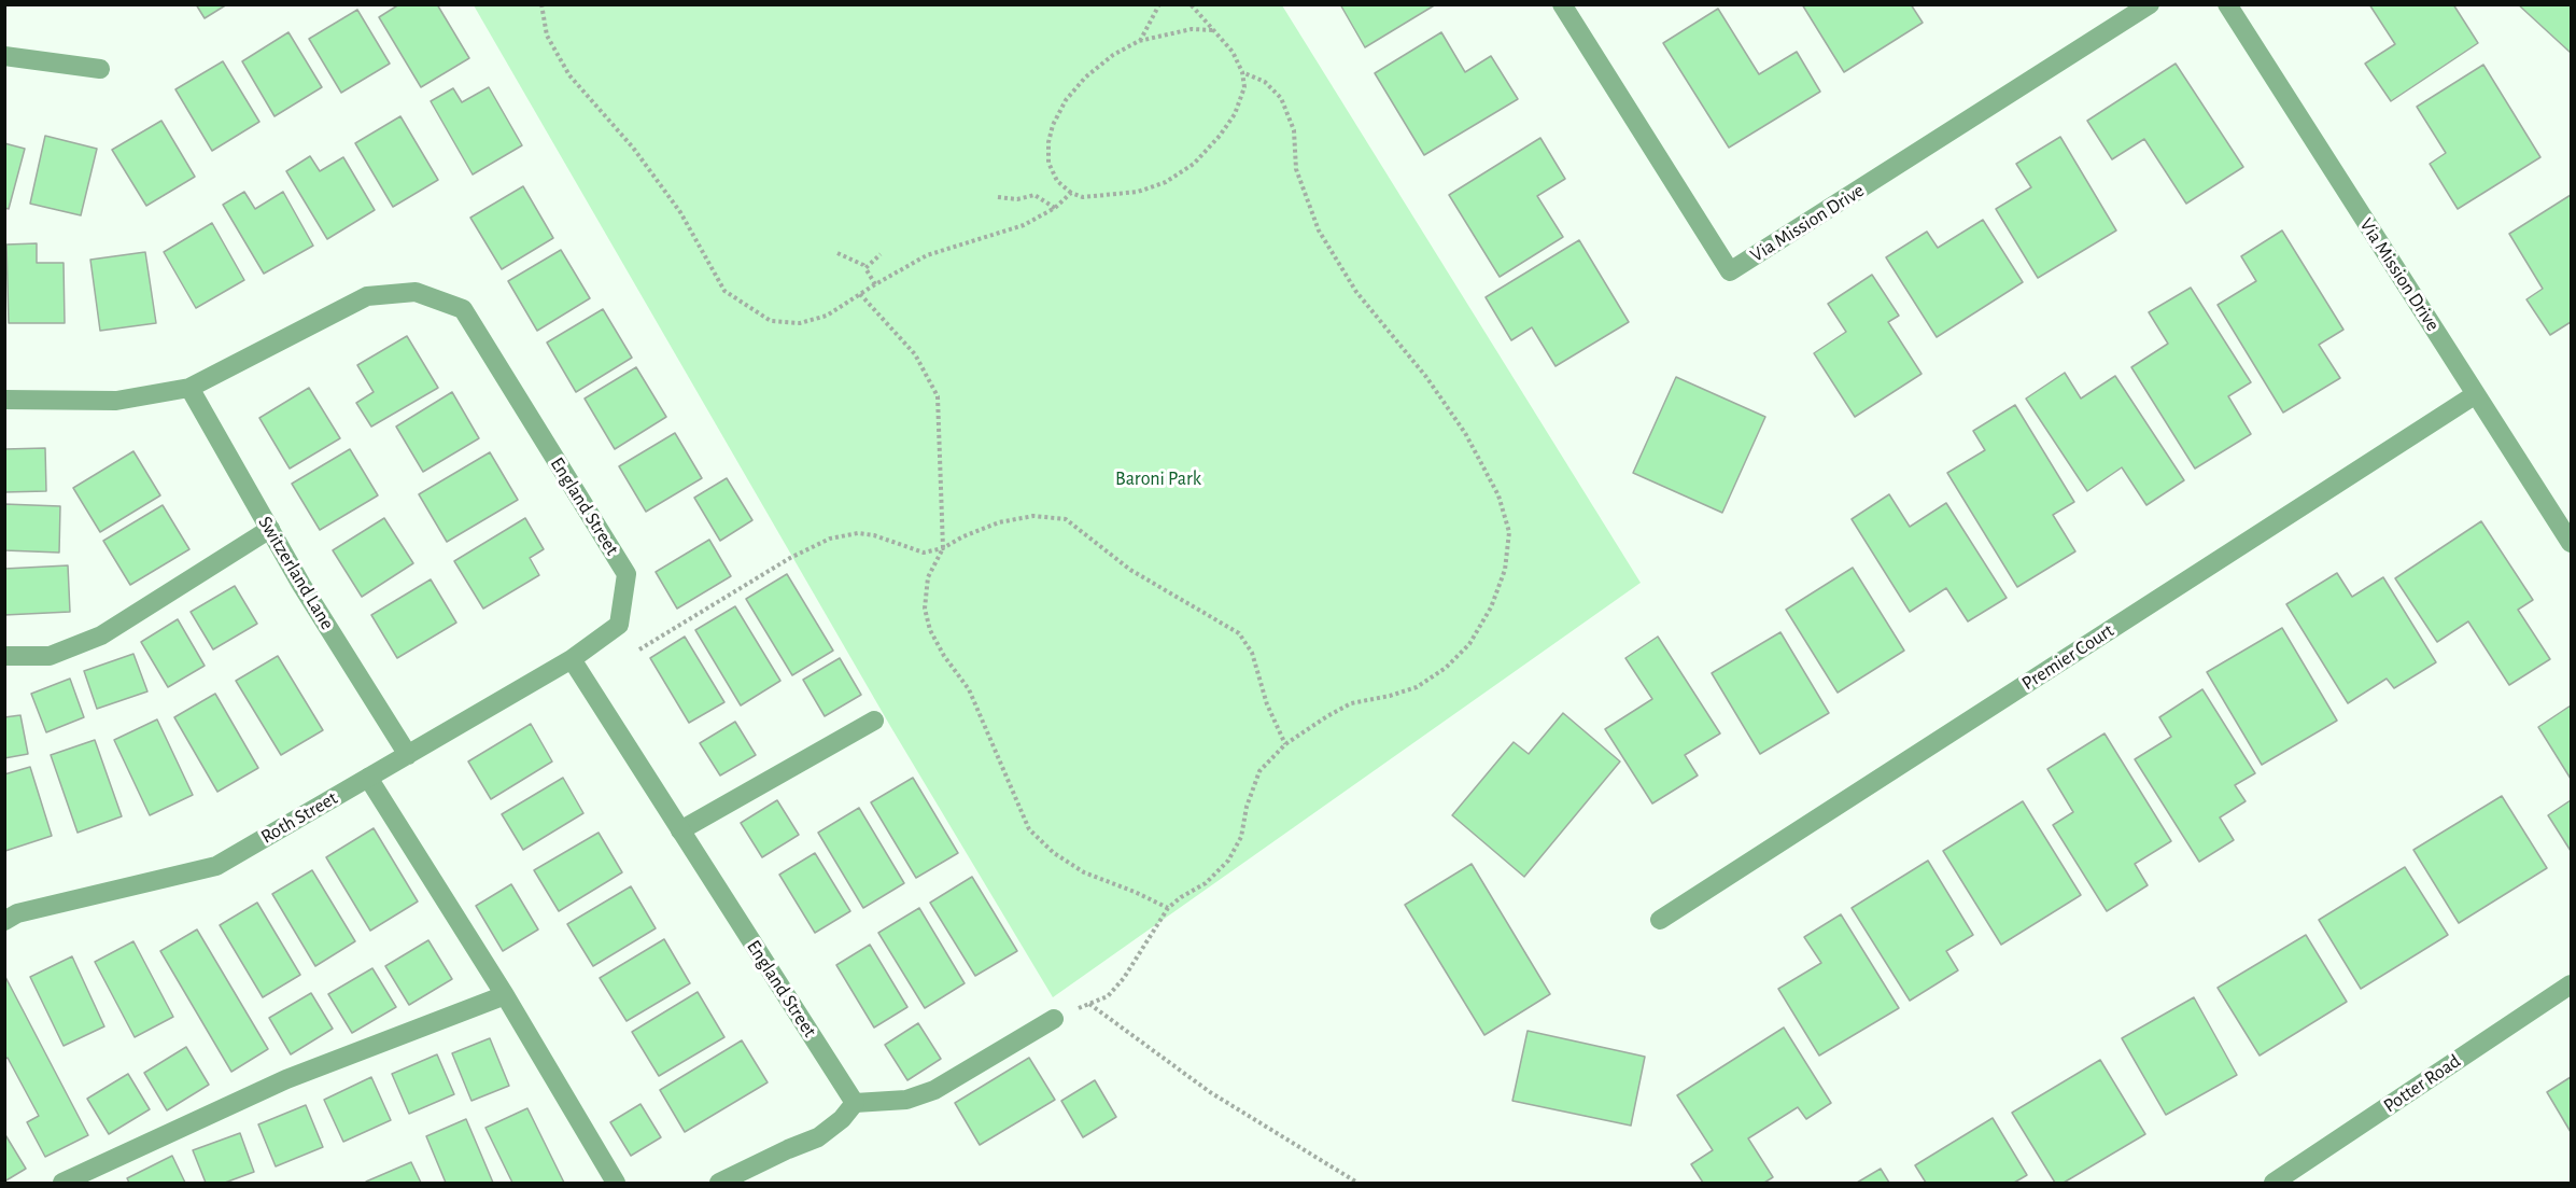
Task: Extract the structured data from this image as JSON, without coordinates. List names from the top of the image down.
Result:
{
  "streets": {
    "street": [
      "Via Mission Drive",
      "England Street",
      "Switzerland Lane",
      "Premier Court",
      "Roth Street",
      "Potter Road"
    ]
  },
  "crossings": [
    ["Via Mission Drive", "Premier Court"],
    ["England Street", "Switzerland Lane"],
    ["England Street", "Roth Street"],
    ["Switzerland Lane", "Roth Street"]
  ],
  "parks": ["Baroni Park"]
}
